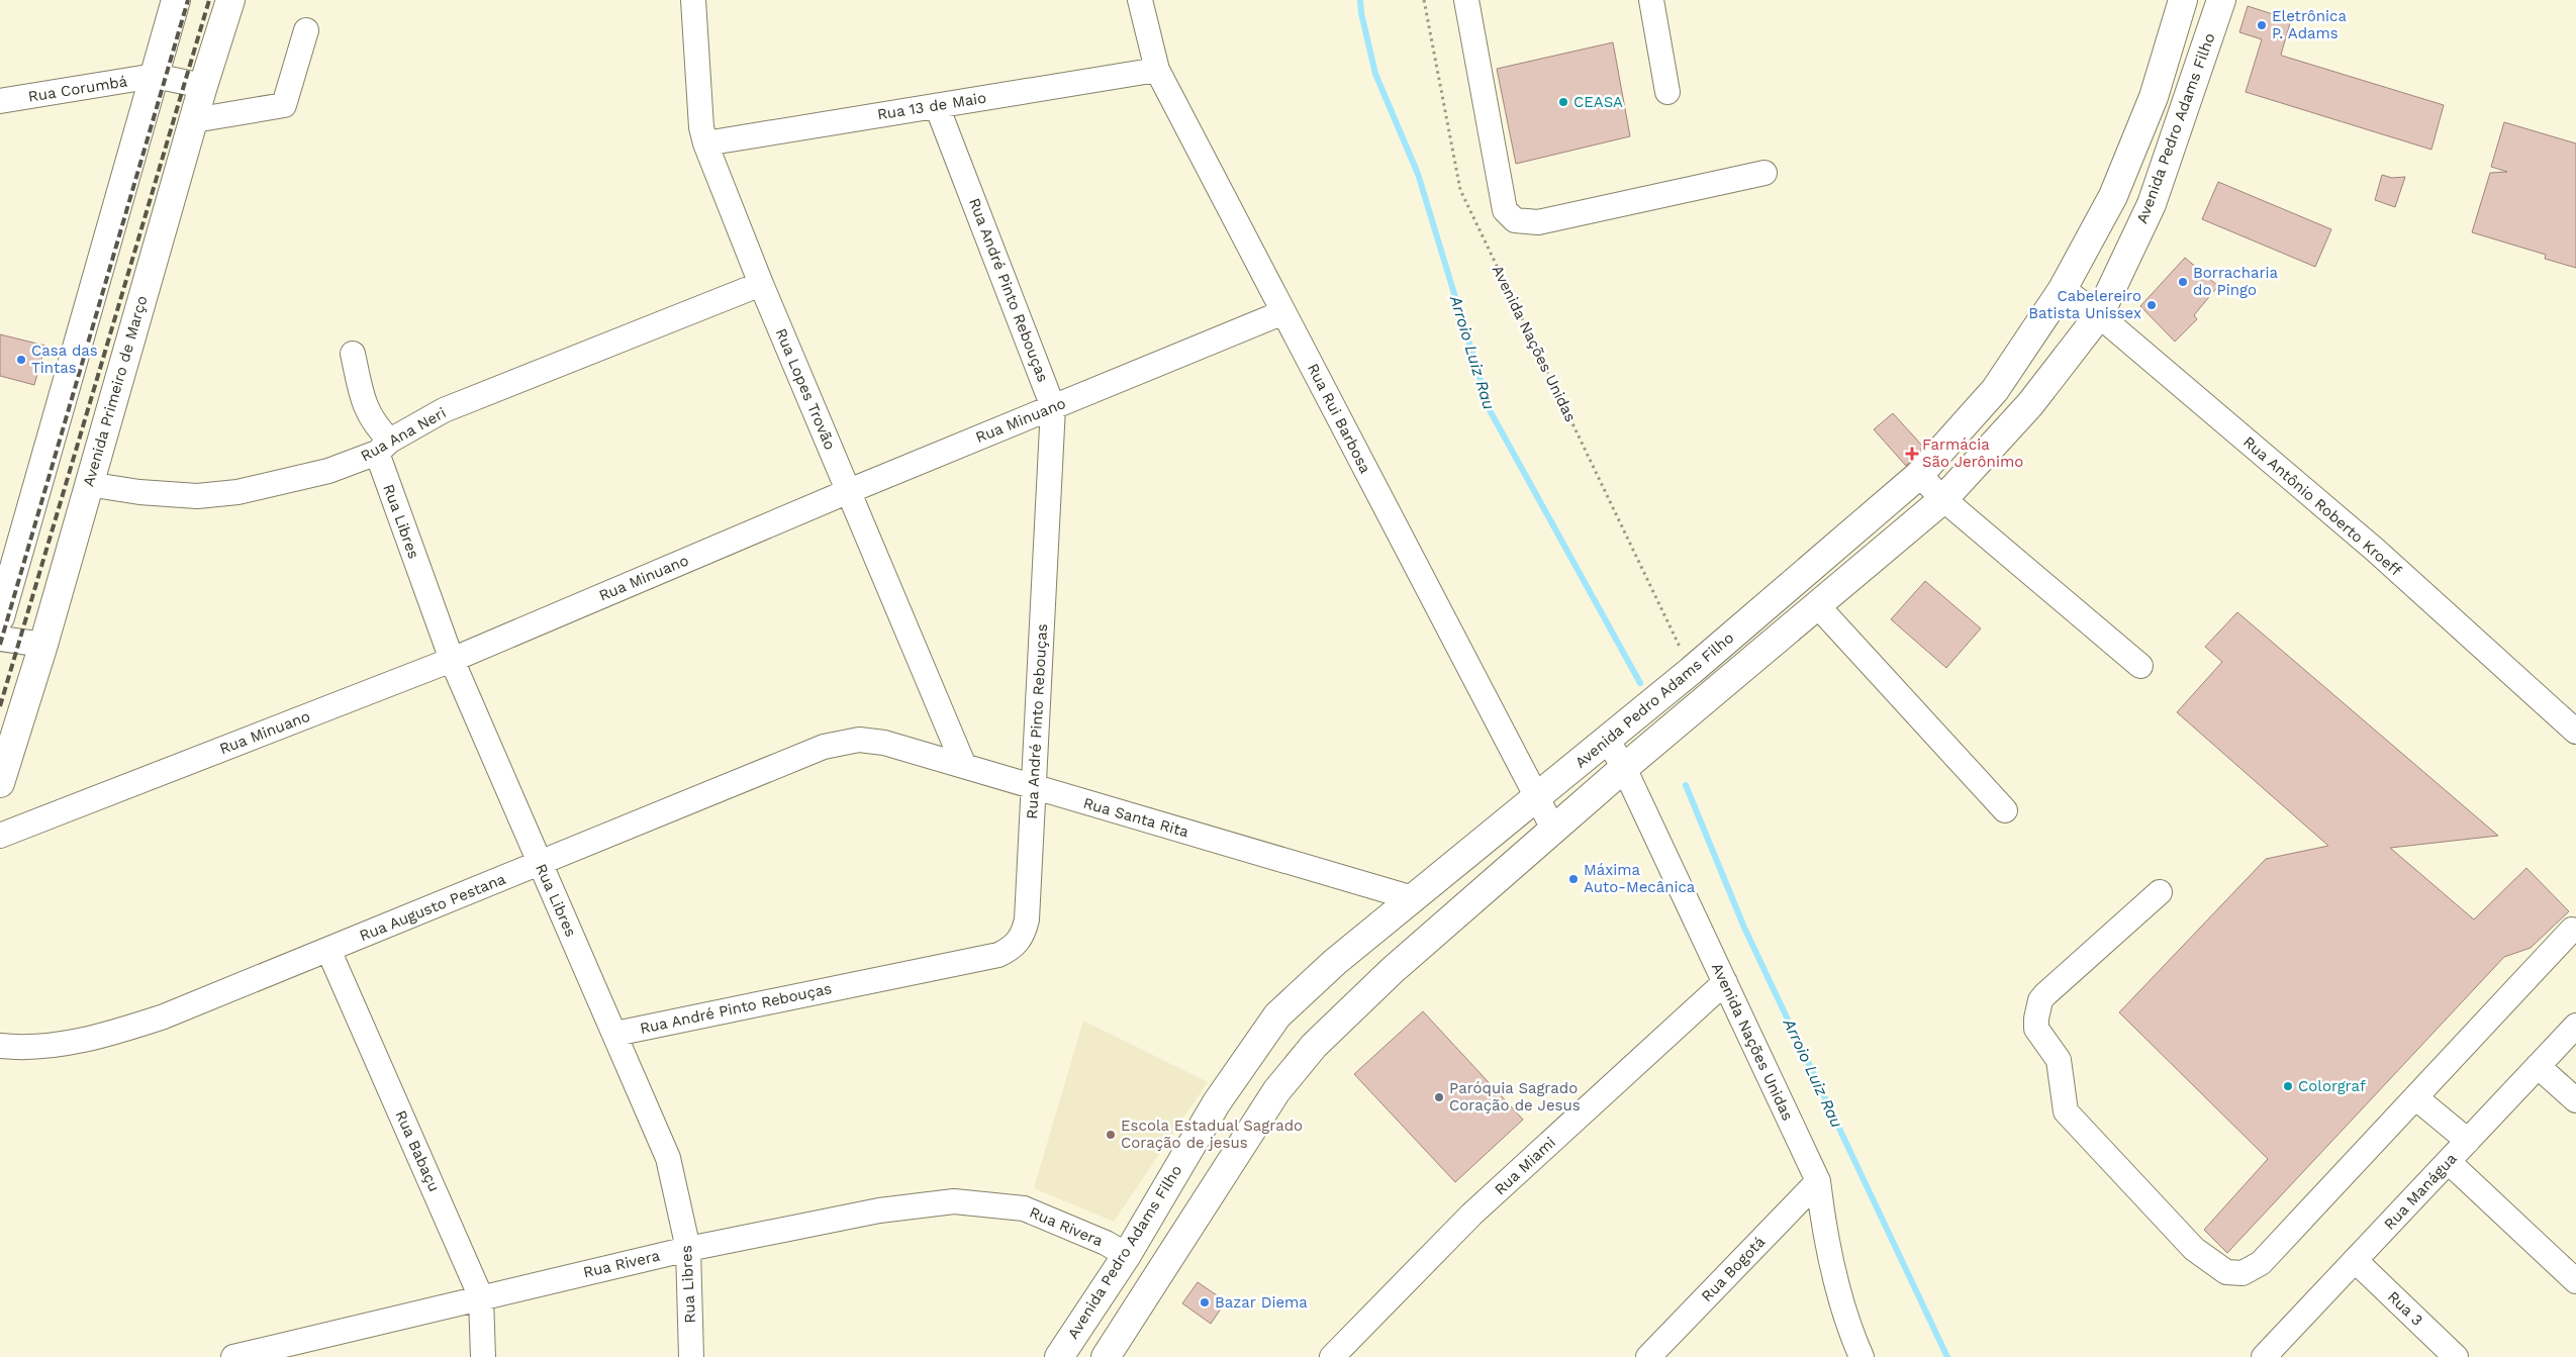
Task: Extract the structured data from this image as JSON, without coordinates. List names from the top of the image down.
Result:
{
  "streets": {
    "main road": ["Avenida Pedro Adams Filho", "Avenida Primeiro de Março"],
    "street": [
      "Rua Corumbá",
      "Rua 13 de Maio",
      "Rua André Pinto Rebouças",
      "Avenida Nações Unidas",
      "Rua Lopes Trovão",
      "Rua Rui Barbosa",
      "Rua Minuano",
      "Rua Ana Neri",
      "Rua Antônio Roberto Kroeff",
      "Rua Libres",
      "Rua Santa Rita",
      "Rua Augusto Pestana",
      "Rua Babaçu",
      "Rua Miami",
      "Rua Manágua",
      "Rua Rivera",
      "Rua Bogotá",
      "Rua 3"
    ]
  },
  "crossings": [
    ["Rua 13 de Maio", "Rua André Pinto Rebouças"],
    ["Rua 13 de Maio", "Rua Lopes Trovão"],
    ["Rua 13 de Maio", "Rua Rui Barbosa"],
    ["Avenida Pedro Adams Filho", "Avenida Nações Unidas"],
    ["Avenida Pedro Adams Filho", "Rua Rui Barbosa"],
    ["Avenida Pedro Adams Filho", "Rua Antônio Roberto Kroeff"],
    ["Avenida Pedro Adams Filho", "Rua Santa Rita"],
    ["Avenida Pedro Adams Filho", "Rua Rivera"],
    ["Rua André Pinto Rebouças", "Rua Minuano"],
    ["Rua André Pinto Rebouças", "Rua Libres"],
    ["Rua André Pinto Rebouças", "Rua Santa Rita"],
    ["Avenida Nações Unidas", "Rua Miami"],
    ["Avenida Nações Unidas", "Rua Bogotá"],
    ["Rua Lopes Trovão", "Rua Minuano"],
    ["Rua Lopes Trovão", "Rua Ana Neri"],
    ["Rua Lopes Trovão", "Rua Santa Rita"],
    ["Avenida Primeiro de Março", "Rua Ana Neri"],
    ["Rua Rui Barbosa", "Rua Minuano"],
    ["Rua Minuano", "Rua Libres"],
    ["Rua Ana Neri", "Rua Libres"],
    ["Rua Libres", "Rua Augusto Pestana"],
    ["Rua Libres", "Rua Rivera"],
    ["Rua Santa Rita", "Rua Augusto Pestana"],
    ["Rua Augusto Pestana", "Rua Babaçu"],
    ["Rua Babaçu", "Rua Rivera"],
    ["Rua Manágua", "Rua 3"]
  ],
  "water": ["Arroio Luiz Rau"],
  "places": {
    "other": [
      "Eletrônica P. Adams",
      "CEASA",
      "Borracharia do Pingo",
      "Cabelereiro Batista Unissex",
      "Casa das Tintas",
      "Máxima Auto-Mecânica",
      "Colorgraf",
      "Paróquia Sagrado Coração de Jesus",
      "Escola Estadual Sagrado Coração de jesus",
      "Bazar Diema"
    ],
    "health": ["Farmácia São Jerônimo"]
  }
}
